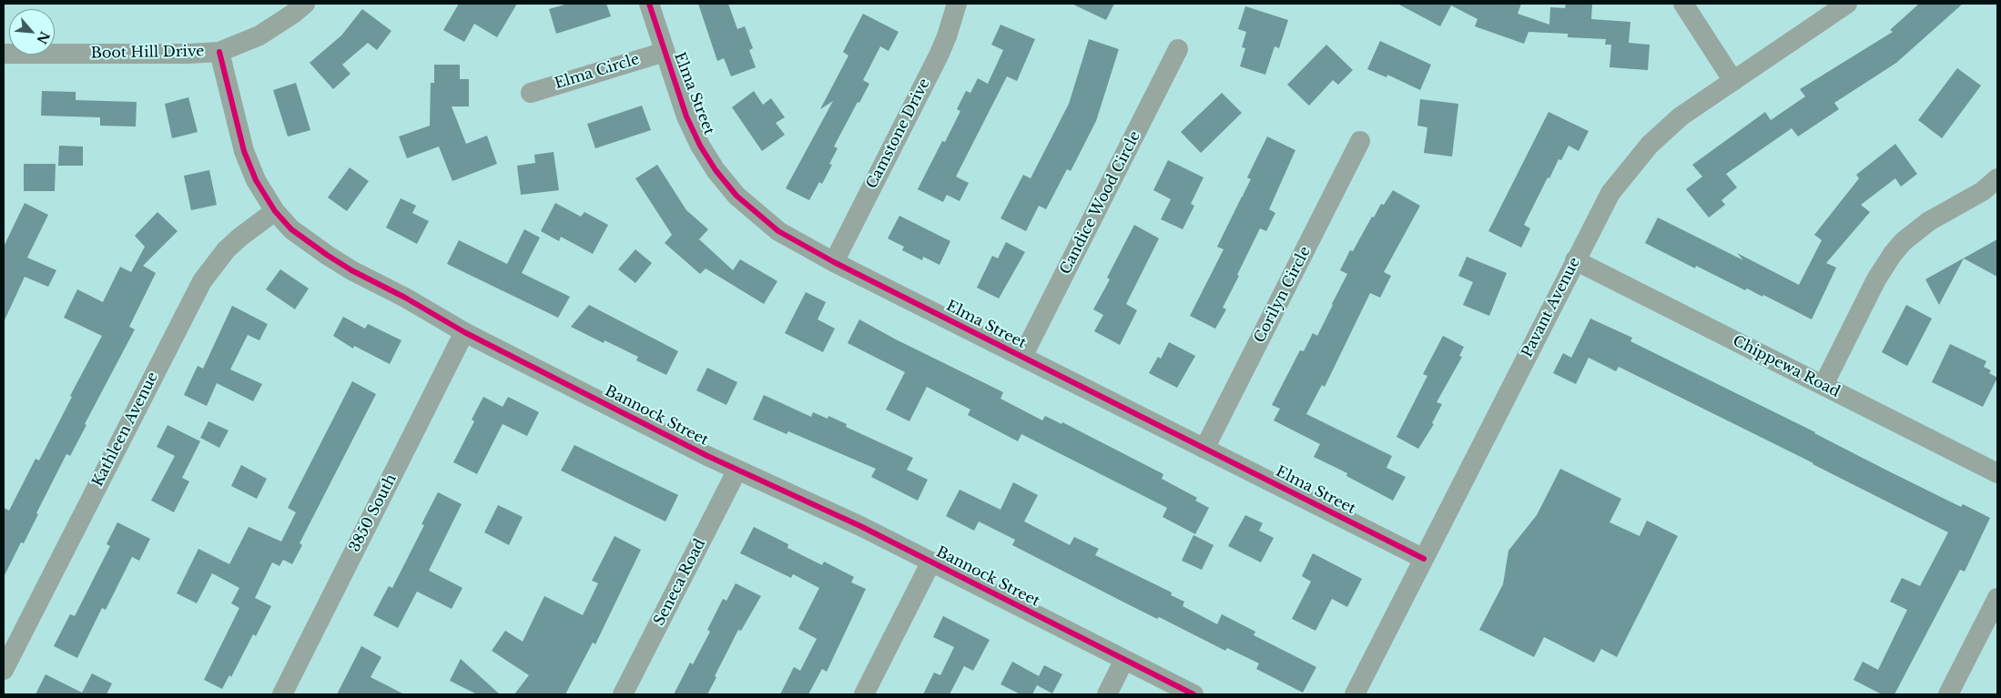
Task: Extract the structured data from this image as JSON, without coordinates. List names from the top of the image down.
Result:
{
  "streets": {
    "street": [
      "Boot Hill Drive",
      "Elma Circle",
      "Elma Street",
      "Camstone Drive",
      "Candice Wood Circle",
      "Corilyn Circle",
      "Pavant Avenue",
      "Chippewa Road",
      "Bannock Street",
      "Kathleen Avenue",
      "3850 South",
      "Seneca Road"
    ]
  },
  "crossings": [
    ["Boot Hill Drive", "Bannock Street"],
    ["Elma Circle", "Elma Street"],
    ["Elma Street", "Camstone Drive"],
    ["Elma Street", "Candice Wood Circle"],
    ["Elma Street", "Corilyn Circle"],
    ["Elma Street", "Pavant Avenue"],
    ["Pavant Avenue", "Chippewa Road"],
    ["Bannock Street", "Kathleen Avenue"],
    ["Bannock Street", "3850 South"],
    ["Bannock Street", "Seneca Road"]
  ],
  "north": "bottom right"
}
